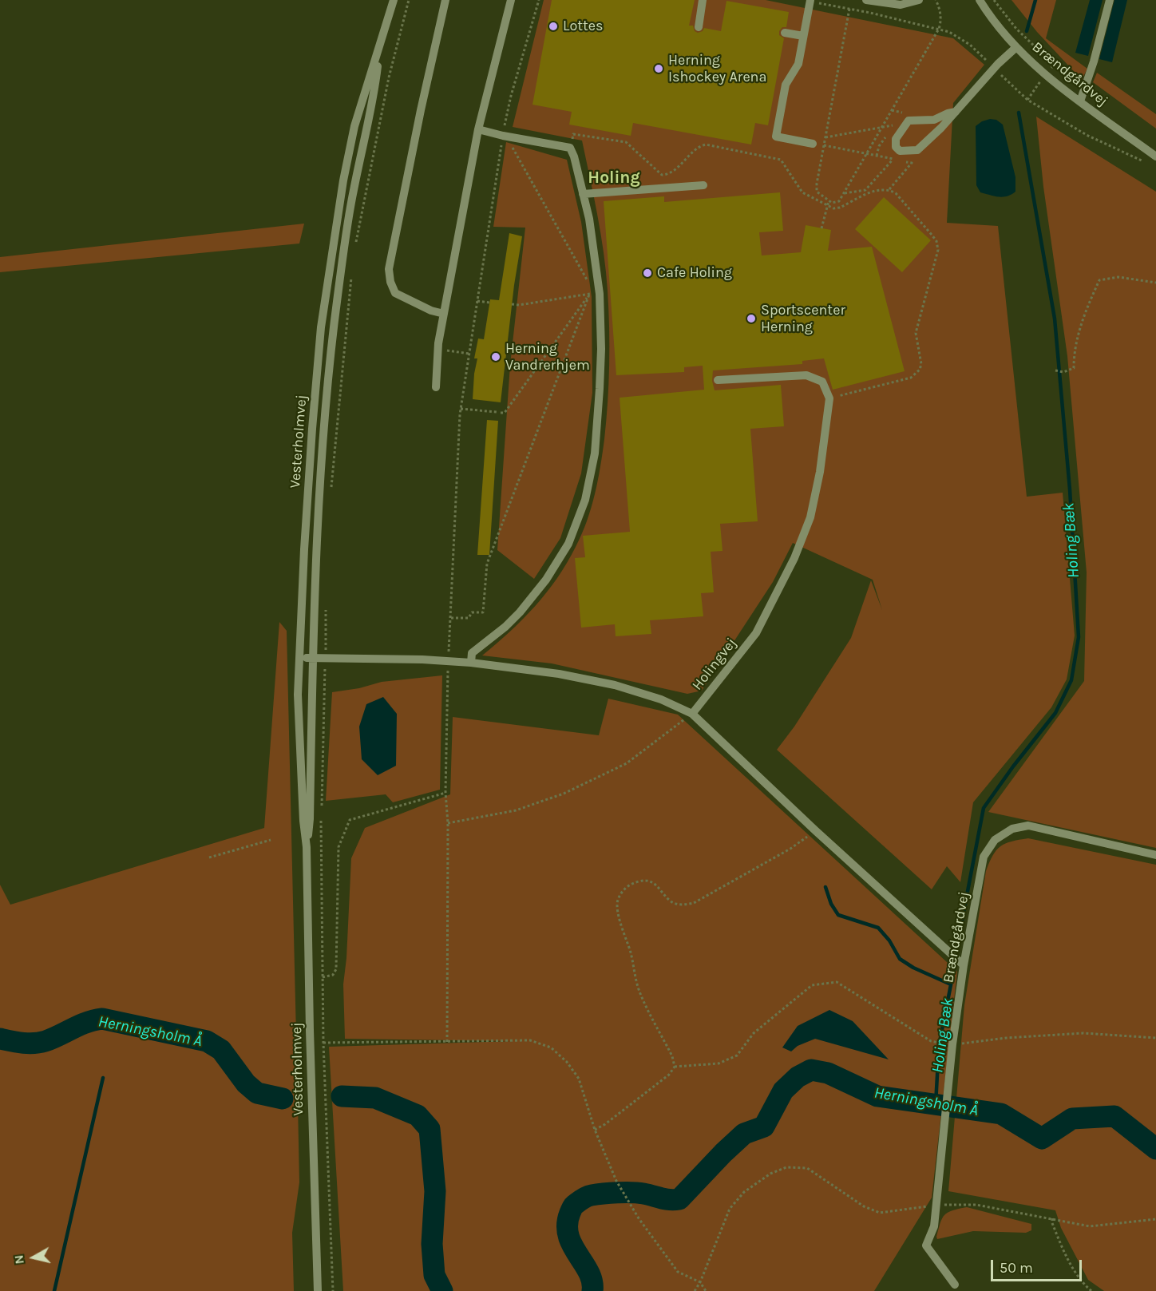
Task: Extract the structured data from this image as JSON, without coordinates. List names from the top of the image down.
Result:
{
  "streets": {
    "street": ["Brændgårdvej", "Vesterholmvej", "Holingvej"]
  },
  "districts": ["Holing"],
  "water": ["Holing Bæk", "Herningsholm Å"],
  "places": [
    "Lottes",
    "Herning Ishockey Arena",
    "Cafe Holing",
    "Sportscenter Herning",
    "Herning Vandrerhjem"
  ],
  "scale_bar": "50 m",
  "north": "left"
}
